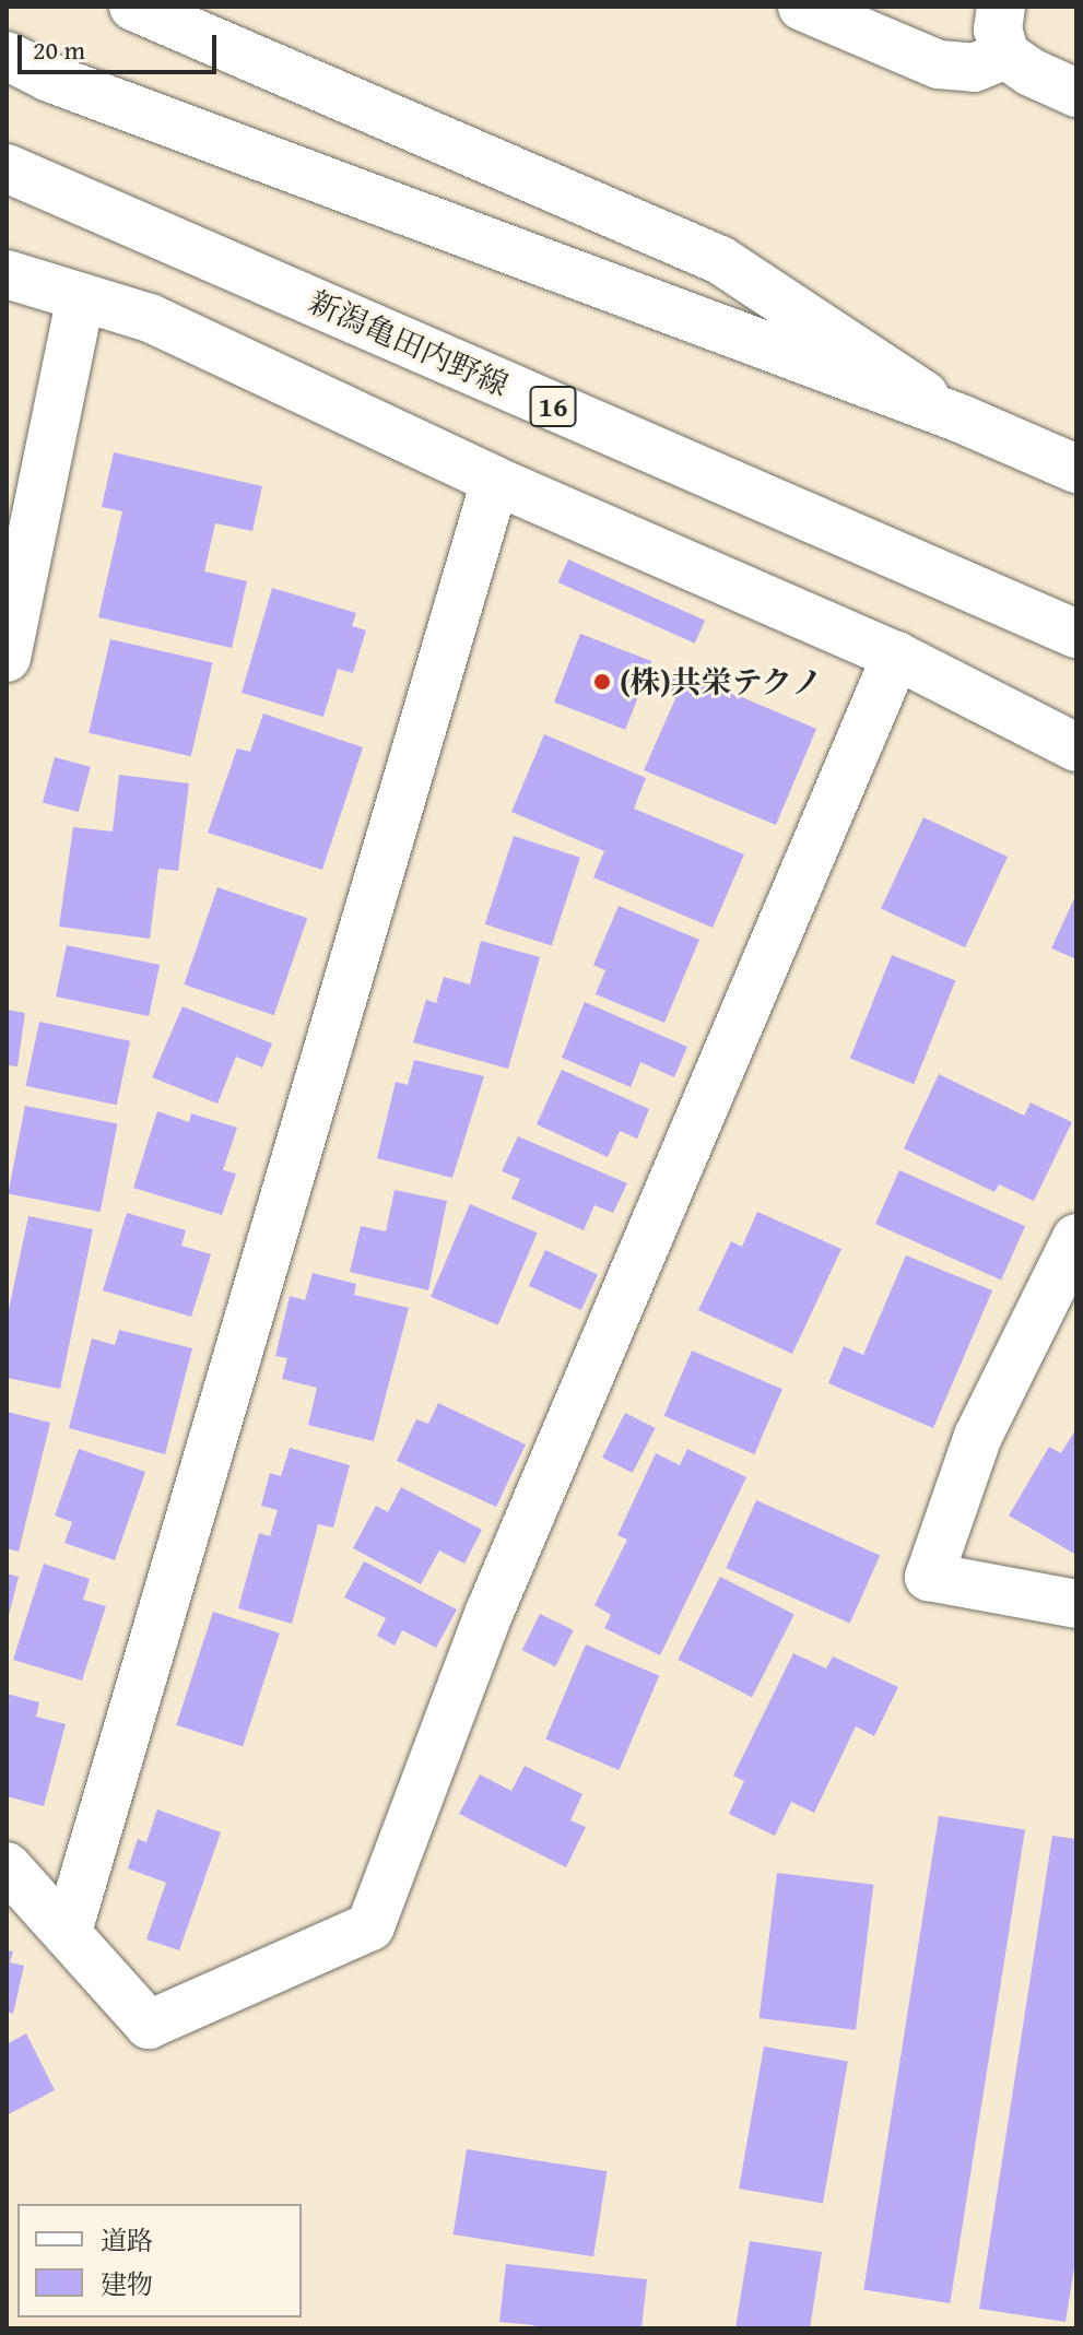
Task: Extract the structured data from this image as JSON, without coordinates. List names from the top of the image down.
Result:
{
  "streets": {
    "street": ["新潟亀田内野線", "16"]
  },
  "places": ["(株)共栄テクノ"],
  "legend": ["道路", "建物"],
  "scale_bar": "20 m"
}
